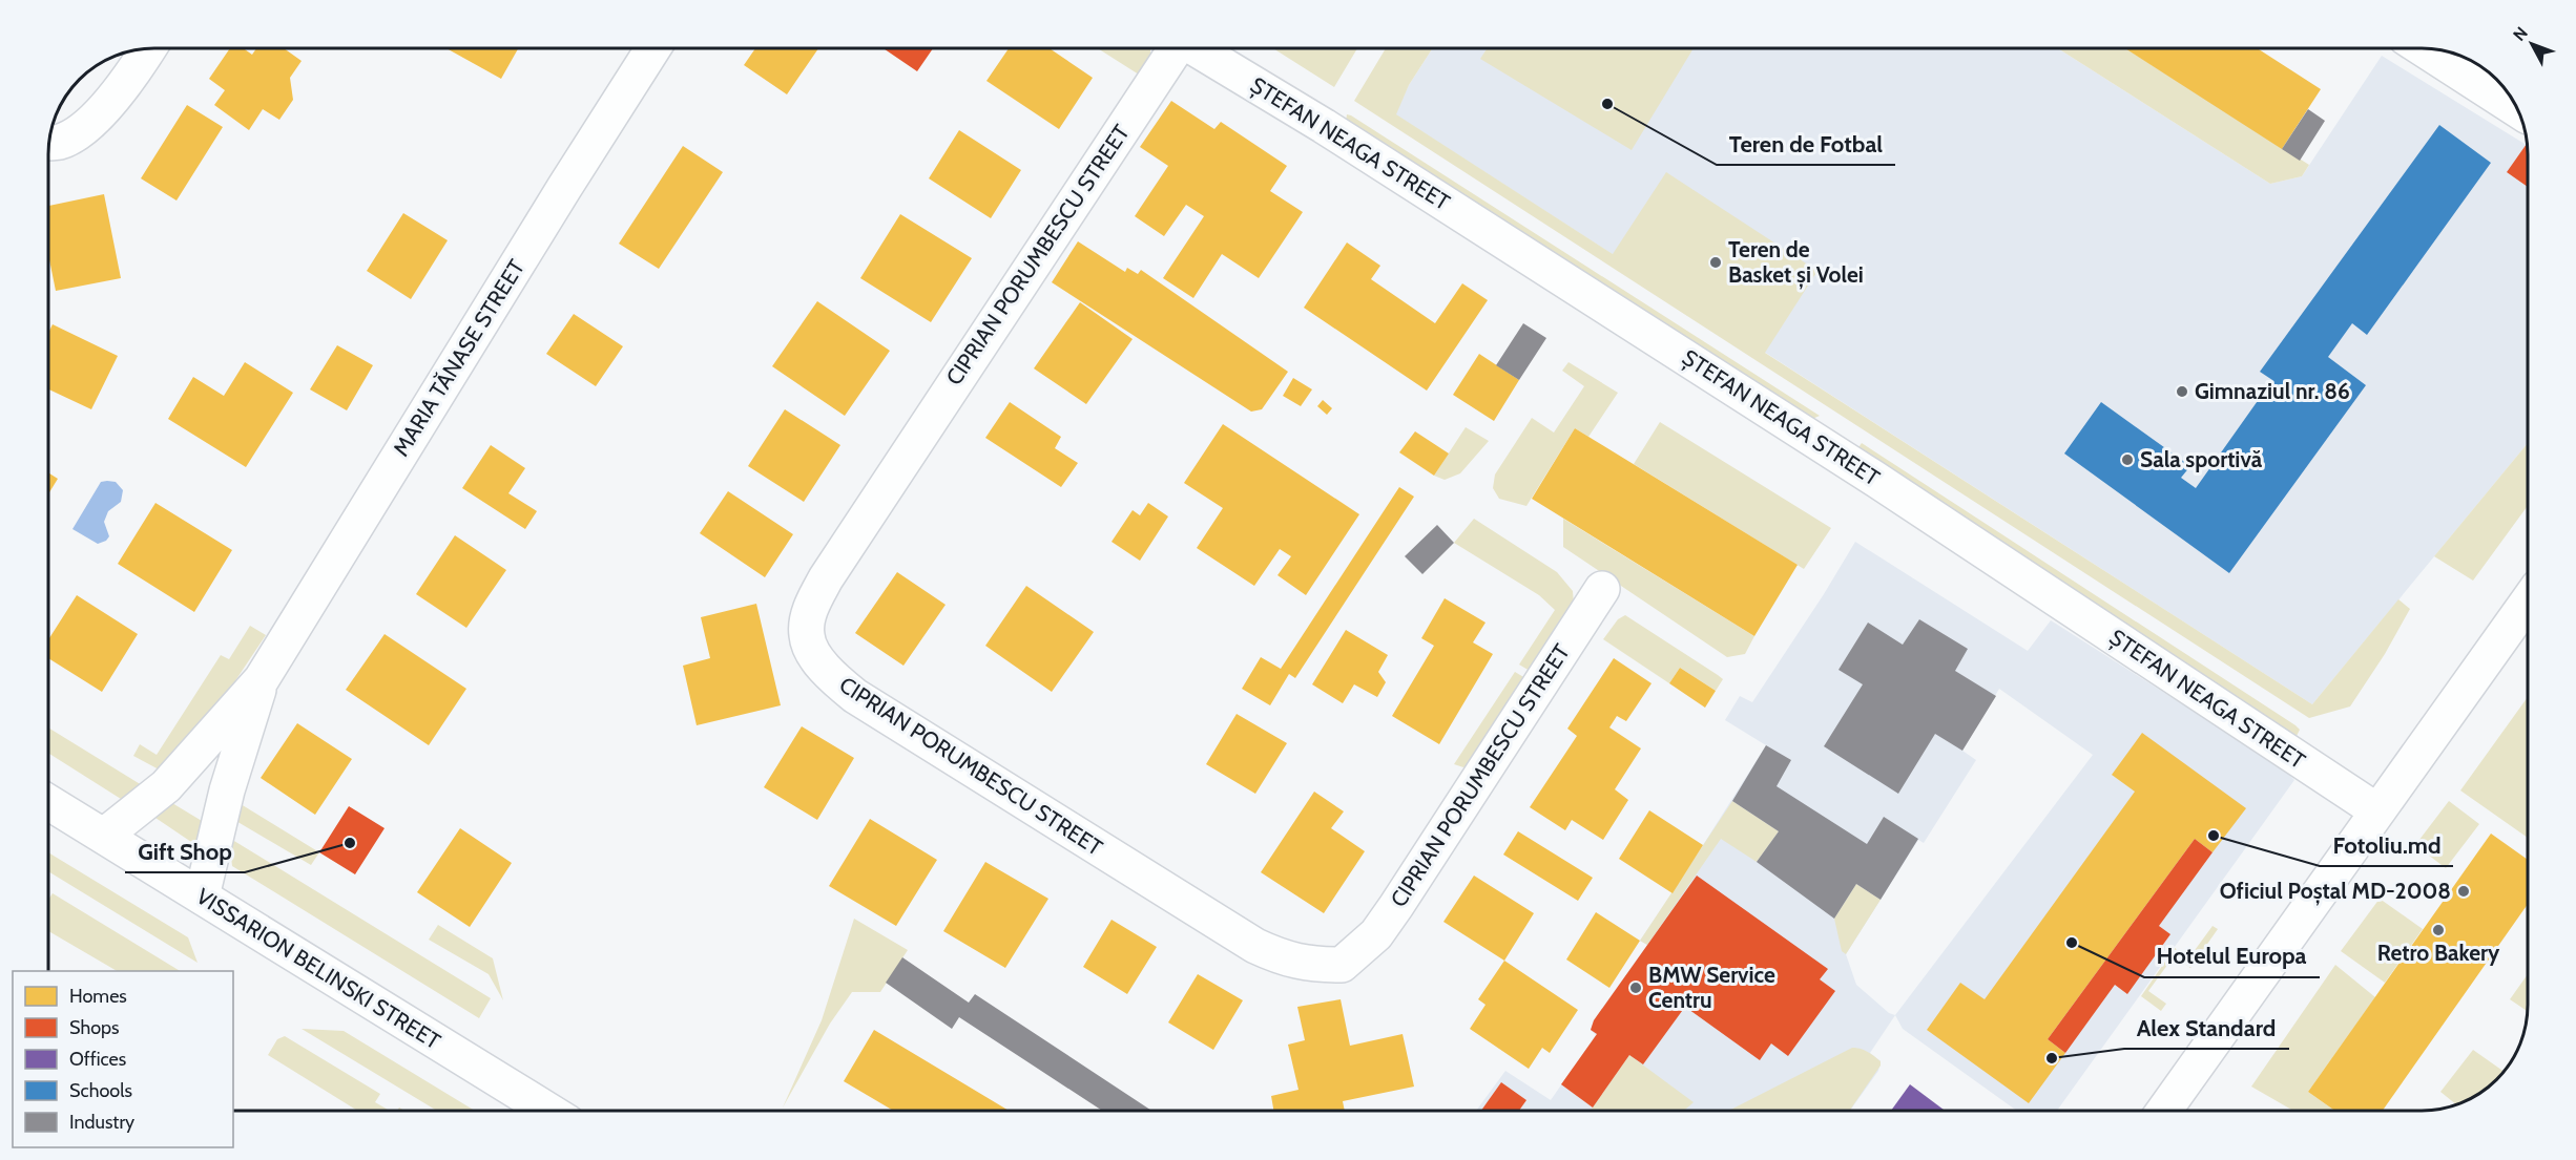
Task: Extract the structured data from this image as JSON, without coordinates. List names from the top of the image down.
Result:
{
  "streets": {
    "street": [
      "ȘTEFAN NEAGA STREET",
      "CIPRIAN PORUMBESCU STREET",
      "MARIA TĂNASE STREET",
      "VISSARION BELINSKI STREET"
    ]
  },
  "crossings": [
    ["MARIA TĂNASE STREET", "VISSARION BELINSKI STREET"]
  ],
  "places": [
    "Teren de Fotbal",
    "Teren de Basket și Volei",
    "Gimnaziul nr. 86",
    "Sala sportivă",
    "Fotoliu.md",
    "Gift Shop",
    "Oficiul Poștal MD-2008",
    "Retro Bakery",
    "Hotelul Europa",
    "BMW Service Centru",
    "Alex Standard"
  ],
  "legend": [
    "Homes",
    "Shops",
    "Offices",
    "Schools",
    "Industry"
  ],
  "north": "top left"
}
